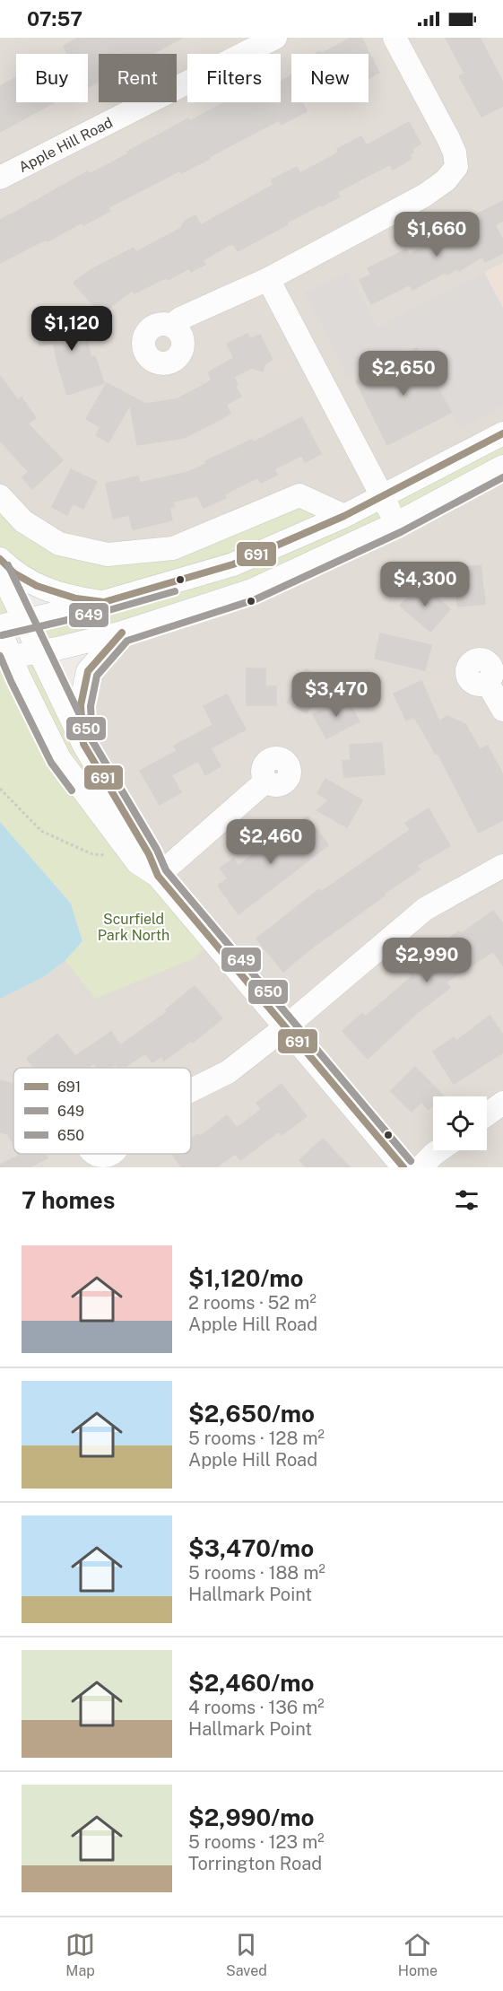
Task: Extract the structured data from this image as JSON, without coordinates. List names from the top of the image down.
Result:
{
  "streets": {
    "street": ["Apple Hill Road"]
  },
  "parks": ["Scurfield Park North"],
  "lines": ["transit line 691", "transit line 649", "transit line 650"],
  "legend": ["691", "649", "650"],
  "page": {
    "status": "07:57",
    "chip": [
      "Buy",
      "Rent",
      "Filters",
      "New"
    ],
    "price": [
      "$1,660",
      "$1,120",
      "$2,650",
      "$4,300",
      "$3,470",
      "$2,460",
      "$2,990"
    ],
    "heading": "7 homes",
    "list": [
      {
        "name": "$1,120/mo",
        "note": "2 rooms · 52 m² · Apple Hill Road"
      },
      {
        "name": "$2,650/mo",
        "note": "5 rooms · 128 m² · Apple Hill Road"
      },
      {
        "name": "$3,470/mo",
        "note": "5 rooms · 188 m² · Hallmark Point"
      },
      {
        "name": "$2,460/mo",
        "note": "4 rooms · 136 m² · Hallmark Point"
      },
      {
        "name": "$2,990/mo",
        "note": "5 rooms · 123 m² · Torrington Road"
      }
    ],
    "tabs": ["Map", "Saved", "Home"]
  }
}
